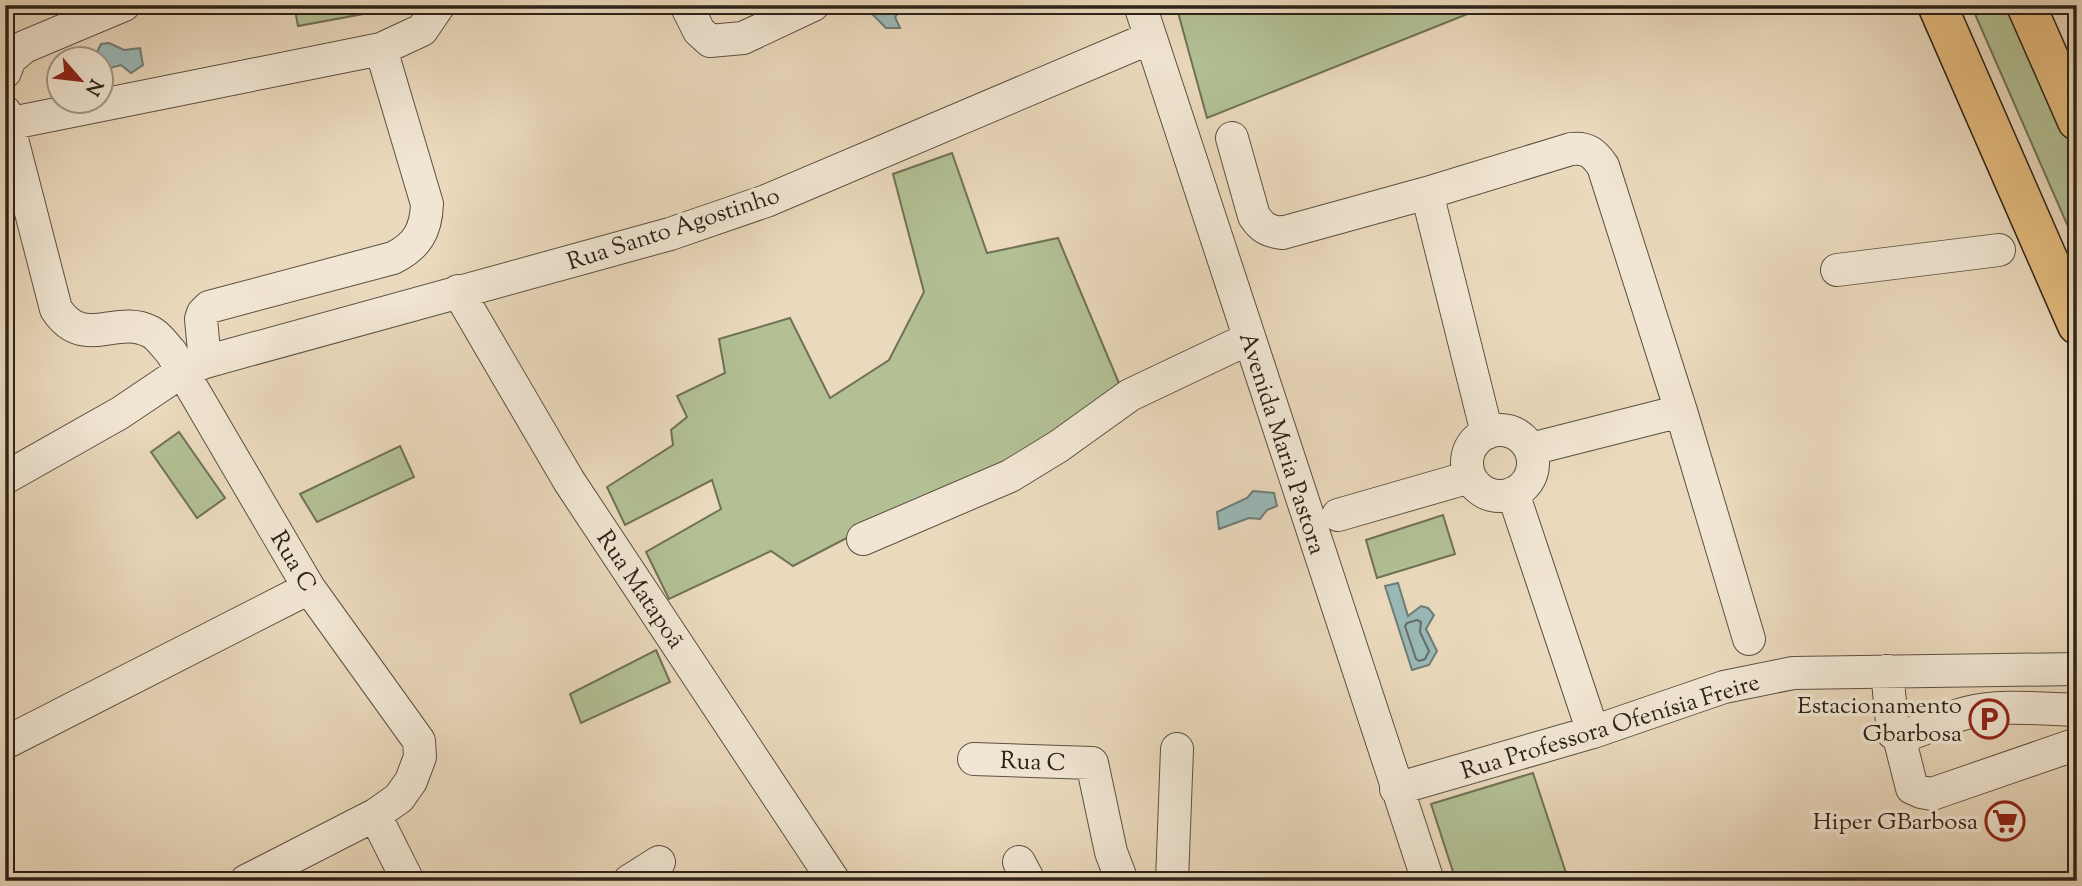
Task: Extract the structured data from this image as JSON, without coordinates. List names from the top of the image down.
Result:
{
  "streets": {
    "street": [
      "Rua Santo Agostinho",
      "Avenida Maria Pastora",
      "Rua C",
      "Rua Matapoã",
      "Rua Professora Ofenísia Freire"
    ]
  },
  "crossings": [
    ["Rua Santo Agostinho", "Avenida Maria Pastora"],
    ["Rua Santo Agostinho", "Rua C"],
    ["Rua Santo Agostinho", "Rua Matapoã"],
    ["Avenida Maria Pastora", "Rua Professora Ofenísia Freire"]
  ],
  "places": {
    "parking": ["Estacionamento Gbarbosa"],
    "supermarket": ["Hiper GBarbosa"]
  },
  "north": "bottom right"
}
